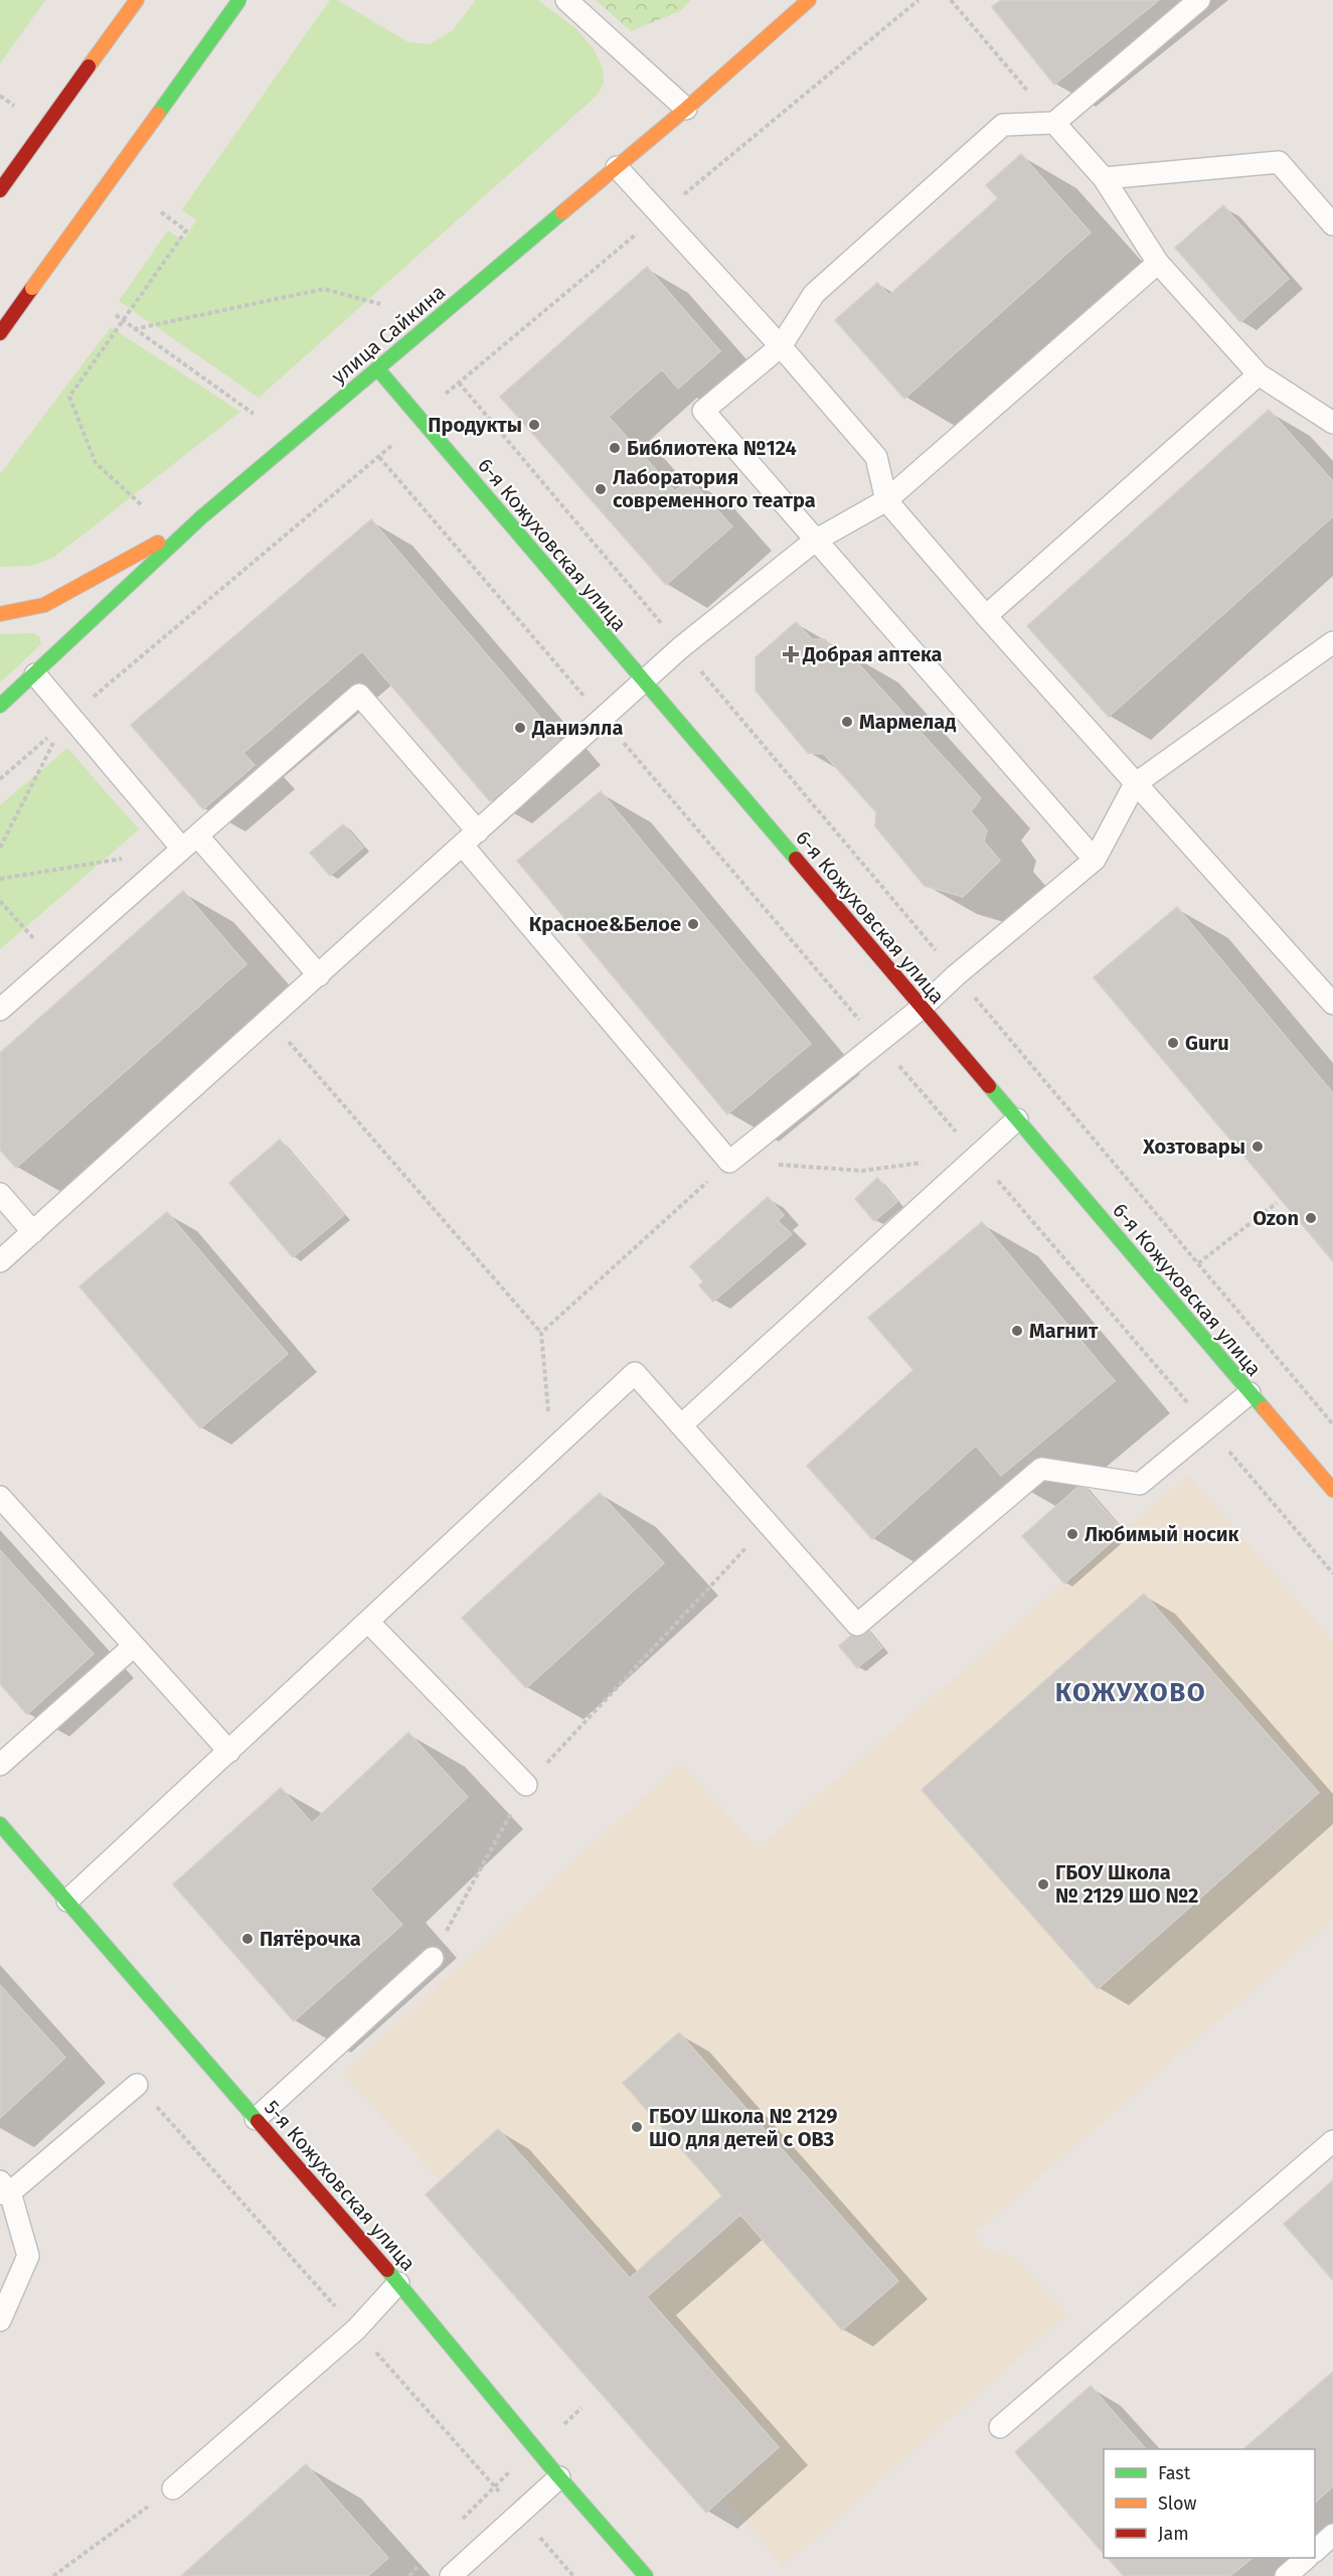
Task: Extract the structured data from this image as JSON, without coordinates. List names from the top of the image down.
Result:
{
  "streets": {
    "street": ["улица Сайкина", "6-я Кожуховская улица", "5-я Кожуховская улица"]
  },
  "crossings": [
    ["улица Сайкина", "6-я Кожуховская улица"]
  ],
  "districts": ["КОЖУХОВО"],
  "places": {
    "other": [
      "Продукты",
      "Библиотека №124",
      "Лаборатория современного театра",
      "Мармелад",
      "Даниэлла",
      "Красное&Белое",
      "Guru",
      "Хозтовары",
      "Ozon",
      "Магнит",
      "Любимый носик",
      "ГБОУ Школа № 2129 ШО №2",
      "Пятёрочка",
      "ГБОУ Школа № 2129 ШО для детей с ОВЗ"
    ],
    "health": ["Добрая аптека"]
  },
  "legend": ["Fast", "Slow", "Jam"]
}
